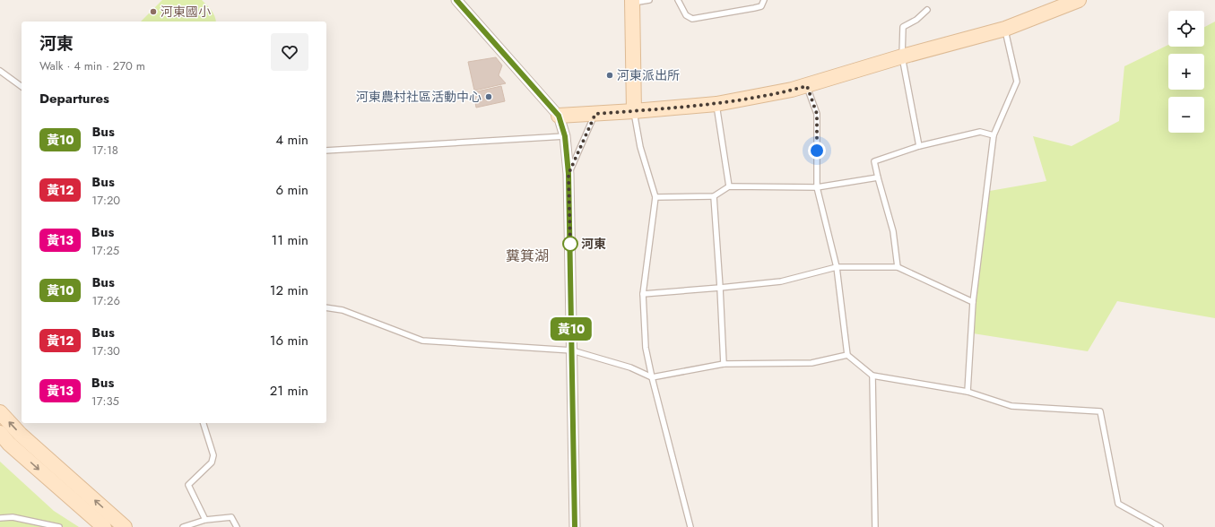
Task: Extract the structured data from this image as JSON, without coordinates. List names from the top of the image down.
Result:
{
  "districts": ["糞箕湖"],
  "places": [
    "河東國小",
    "河東派出所",
    "河東農村社區活動中心",
    "河東"
  ],
  "lines": ["bus line 黃10"],
  "page": {
    "on_map": "黃10",
    "map_buttons": ["+", "−"],
    "heading": [
      ["河東", "Walk · 4 min · 270 m"],
      "Departures"
    ],
    "list": [
      {
        "mark": "黃10",
        "name": "Bus",
        "note": "17:18",
        "value": "4 min"
      },
      {
        "mark": "黃12",
        "name": "Bus",
        "note": "17:20",
        "value": "6 min"
      },
      {
        "mark": "黃13",
        "name": "Bus",
        "note": "17:25",
        "value": "11 min"
      },
      {
        "mark": "黃10",
        "name": "Bus",
        "note": "17:26",
        "value": "12 min"
      },
      {
        "mark": "黃12",
        "name": "Bus",
        "note": "17:30",
        "value": "16 min"
      },
      {
        "mark": "黃13",
        "name": "Bus",
        "note": "17:35",
        "value": "21 min"
      }
    ]
  }
}
